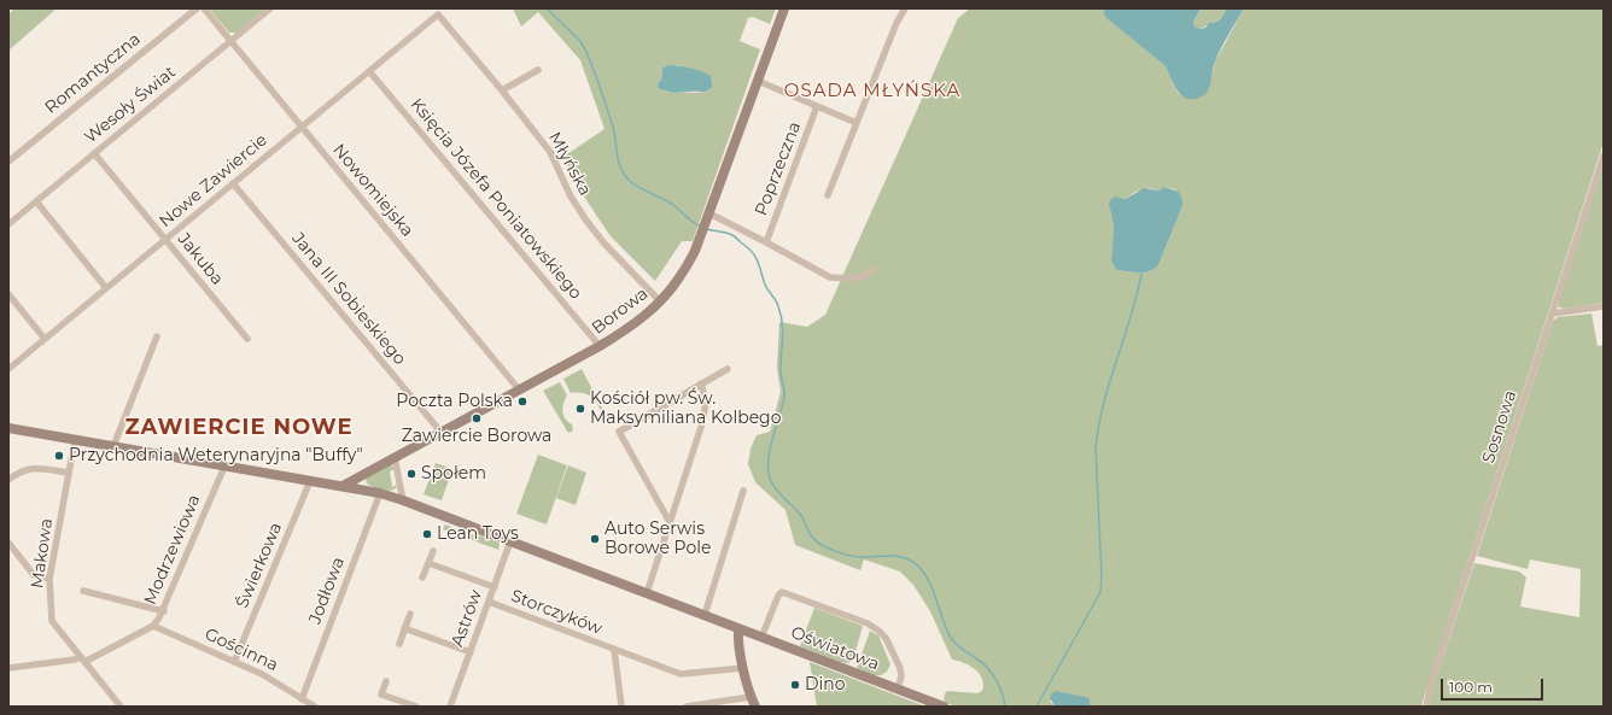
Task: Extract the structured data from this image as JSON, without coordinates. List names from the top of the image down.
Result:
{
  "streets": {
    "street": [
      "Romantyczna",
      "Wesoły Świat",
      "Młyńska",
      "Poprzeczna",
      "Nowe Zawiercie",
      "Nowomiejska",
      "Księcia Józefa Poniatowskiego",
      "Jakuba",
      "Jana III Sobieskiego",
      "Borowa",
      "Sosnowa",
      "Modrzewiowa",
      "Makowa",
      "Świerkowa",
      "Jodłowa",
      "Storczyków",
      "Astrów",
      "Oświatowa",
      "Gościnna"
    ]
  },
  "crossings": [
    ["Wesoły Świat", "Nowomiejska"],
    ["Wesoły Świat", "Jakuba"],
    ["Młyńska", "Nowe Zawiercie"],
    ["Młyńska", "Borowa"],
    ["Poprzeczna", "Borowa"],
    ["Nowe Zawiercie", "Nowomiejska"],
    ["Nowe Zawiercie", "Księcia Józefa Poniatowskiego"],
    ["Nowe Zawiercie", "Jakuba"],
    ["Nowe Zawiercie", "Jana III Sobieskiego"],
    ["Nowomiejska", "Borowa"],
    ["Księcia Józefa Poniatowskiego", "Borowa"],
    ["Jana III Sobieskiego", "Borowa"],
    ["Borowa", "Oświatowa"],
    ["Modrzewiowa", "Makowa"],
    ["Modrzewiowa", "Oświatowa"],
    ["Modrzewiowa", "Gościnna"],
    ["Makowa", "Oświatowa"],
    ["Świerkowa", "Oświatowa"],
    ["Świerkowa", "Gościnna"],
    ["Jodłowa", "Oświatowa"],
    ["Jodłowa", "Gościnna"],
    ["Storczyków", "Astrów"],
    ["Astrów", "Oświatowa"]
  ],
  "districts": ["OSADA MŁYŃSKA", "ZAWIERCIE NOWE"],
  "places": [
    "Poczta Polska",
    "Kościół pw. Św. Maksymiliana Kolbego",
    "Zawiercie Borowa",
    "Przychodnia Weterynaryjna \"Buffy\"",
    "Społem",
    "Lean Toys",
    "Auto Serwis Borowe Pole",
    "Dino"
  ],
  "scale_bar": "100 m"
}
